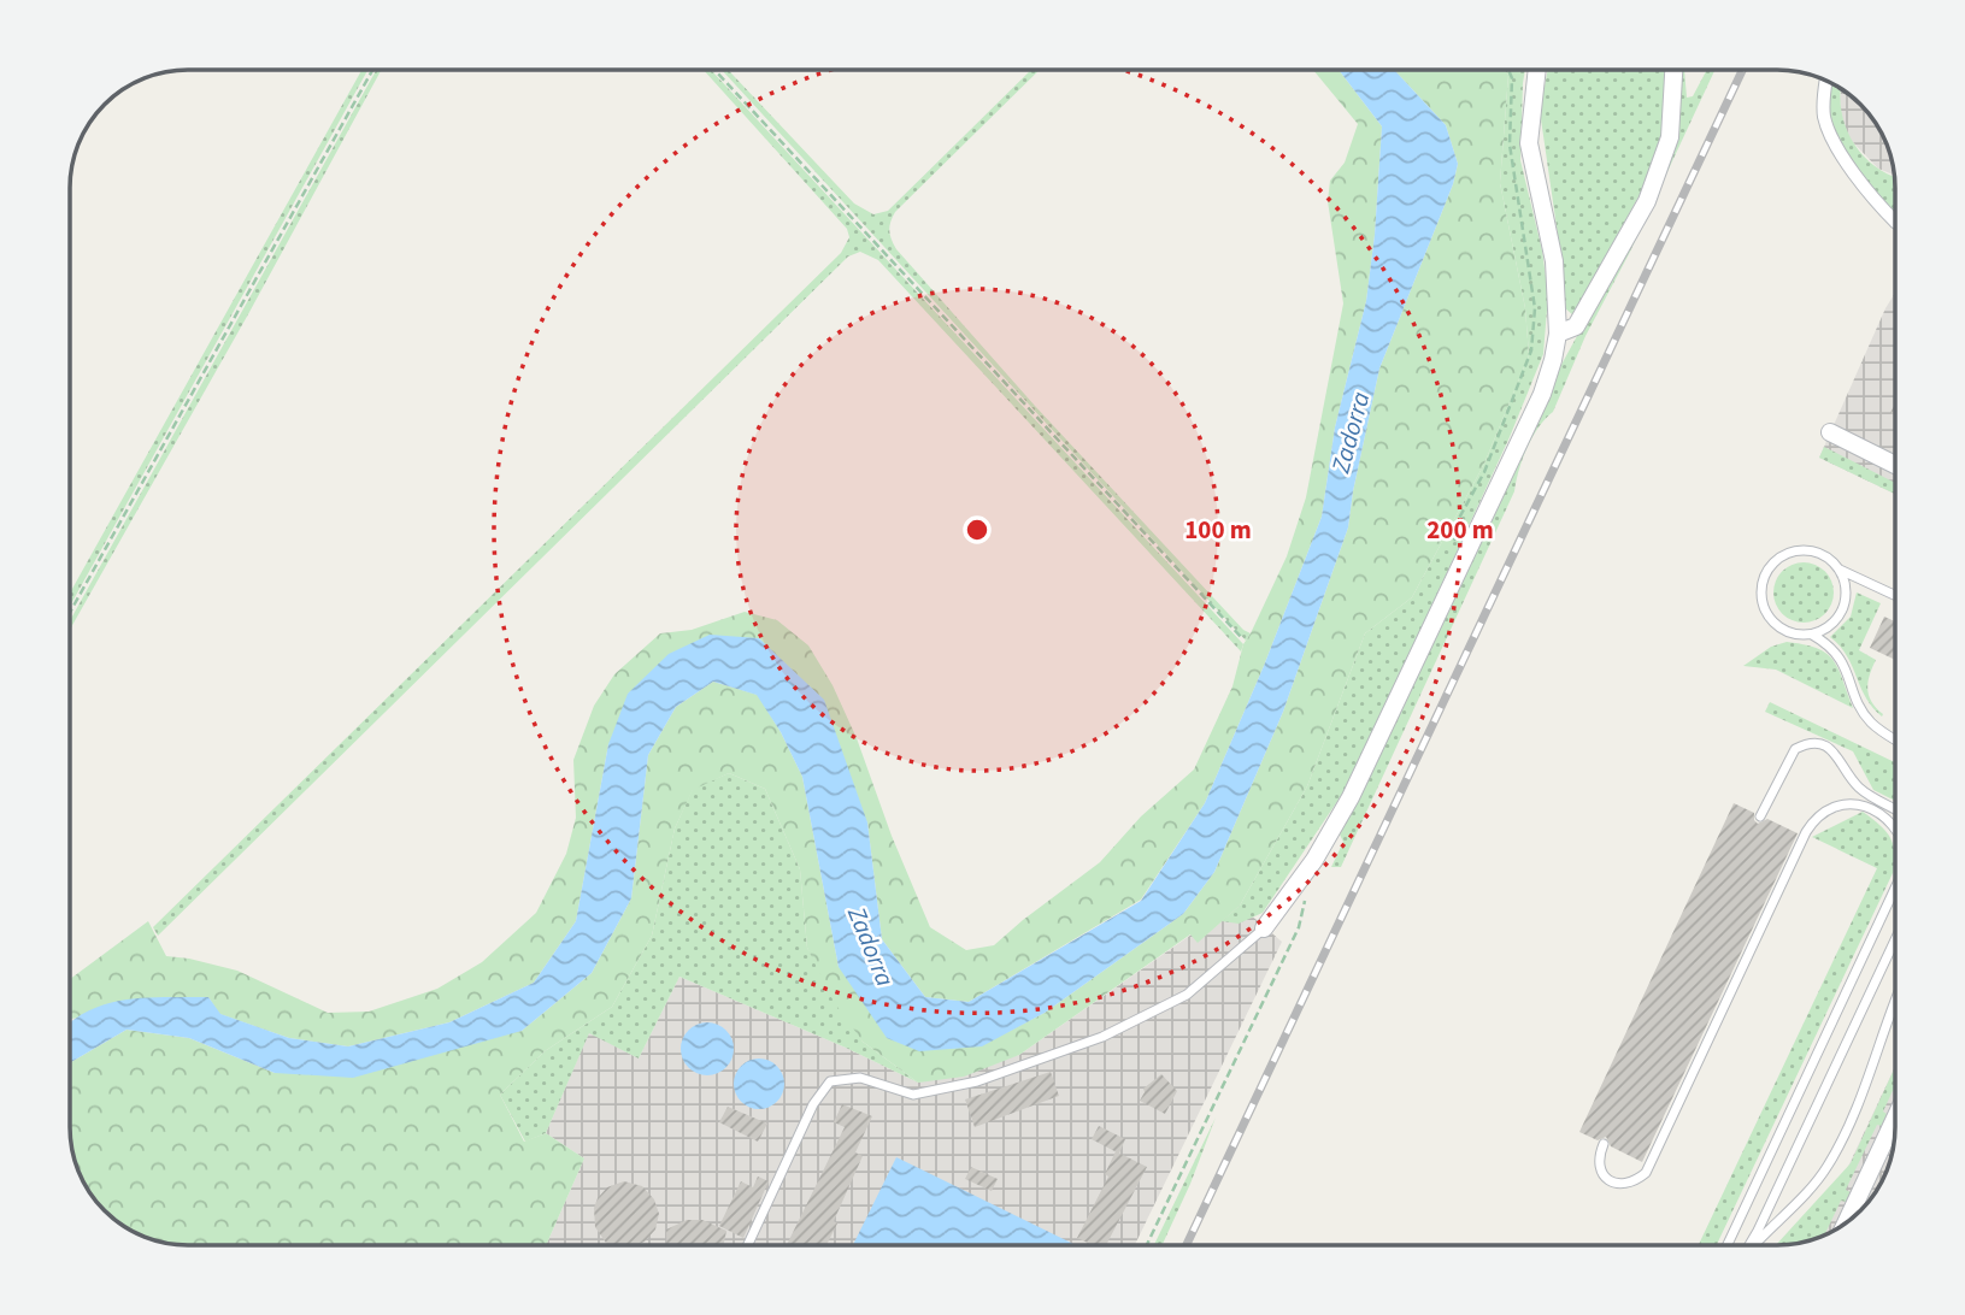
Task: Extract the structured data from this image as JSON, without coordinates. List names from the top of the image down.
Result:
{
  "water": ["Zadorra"],
  "rings": ["100 m", "200 m"]
}
